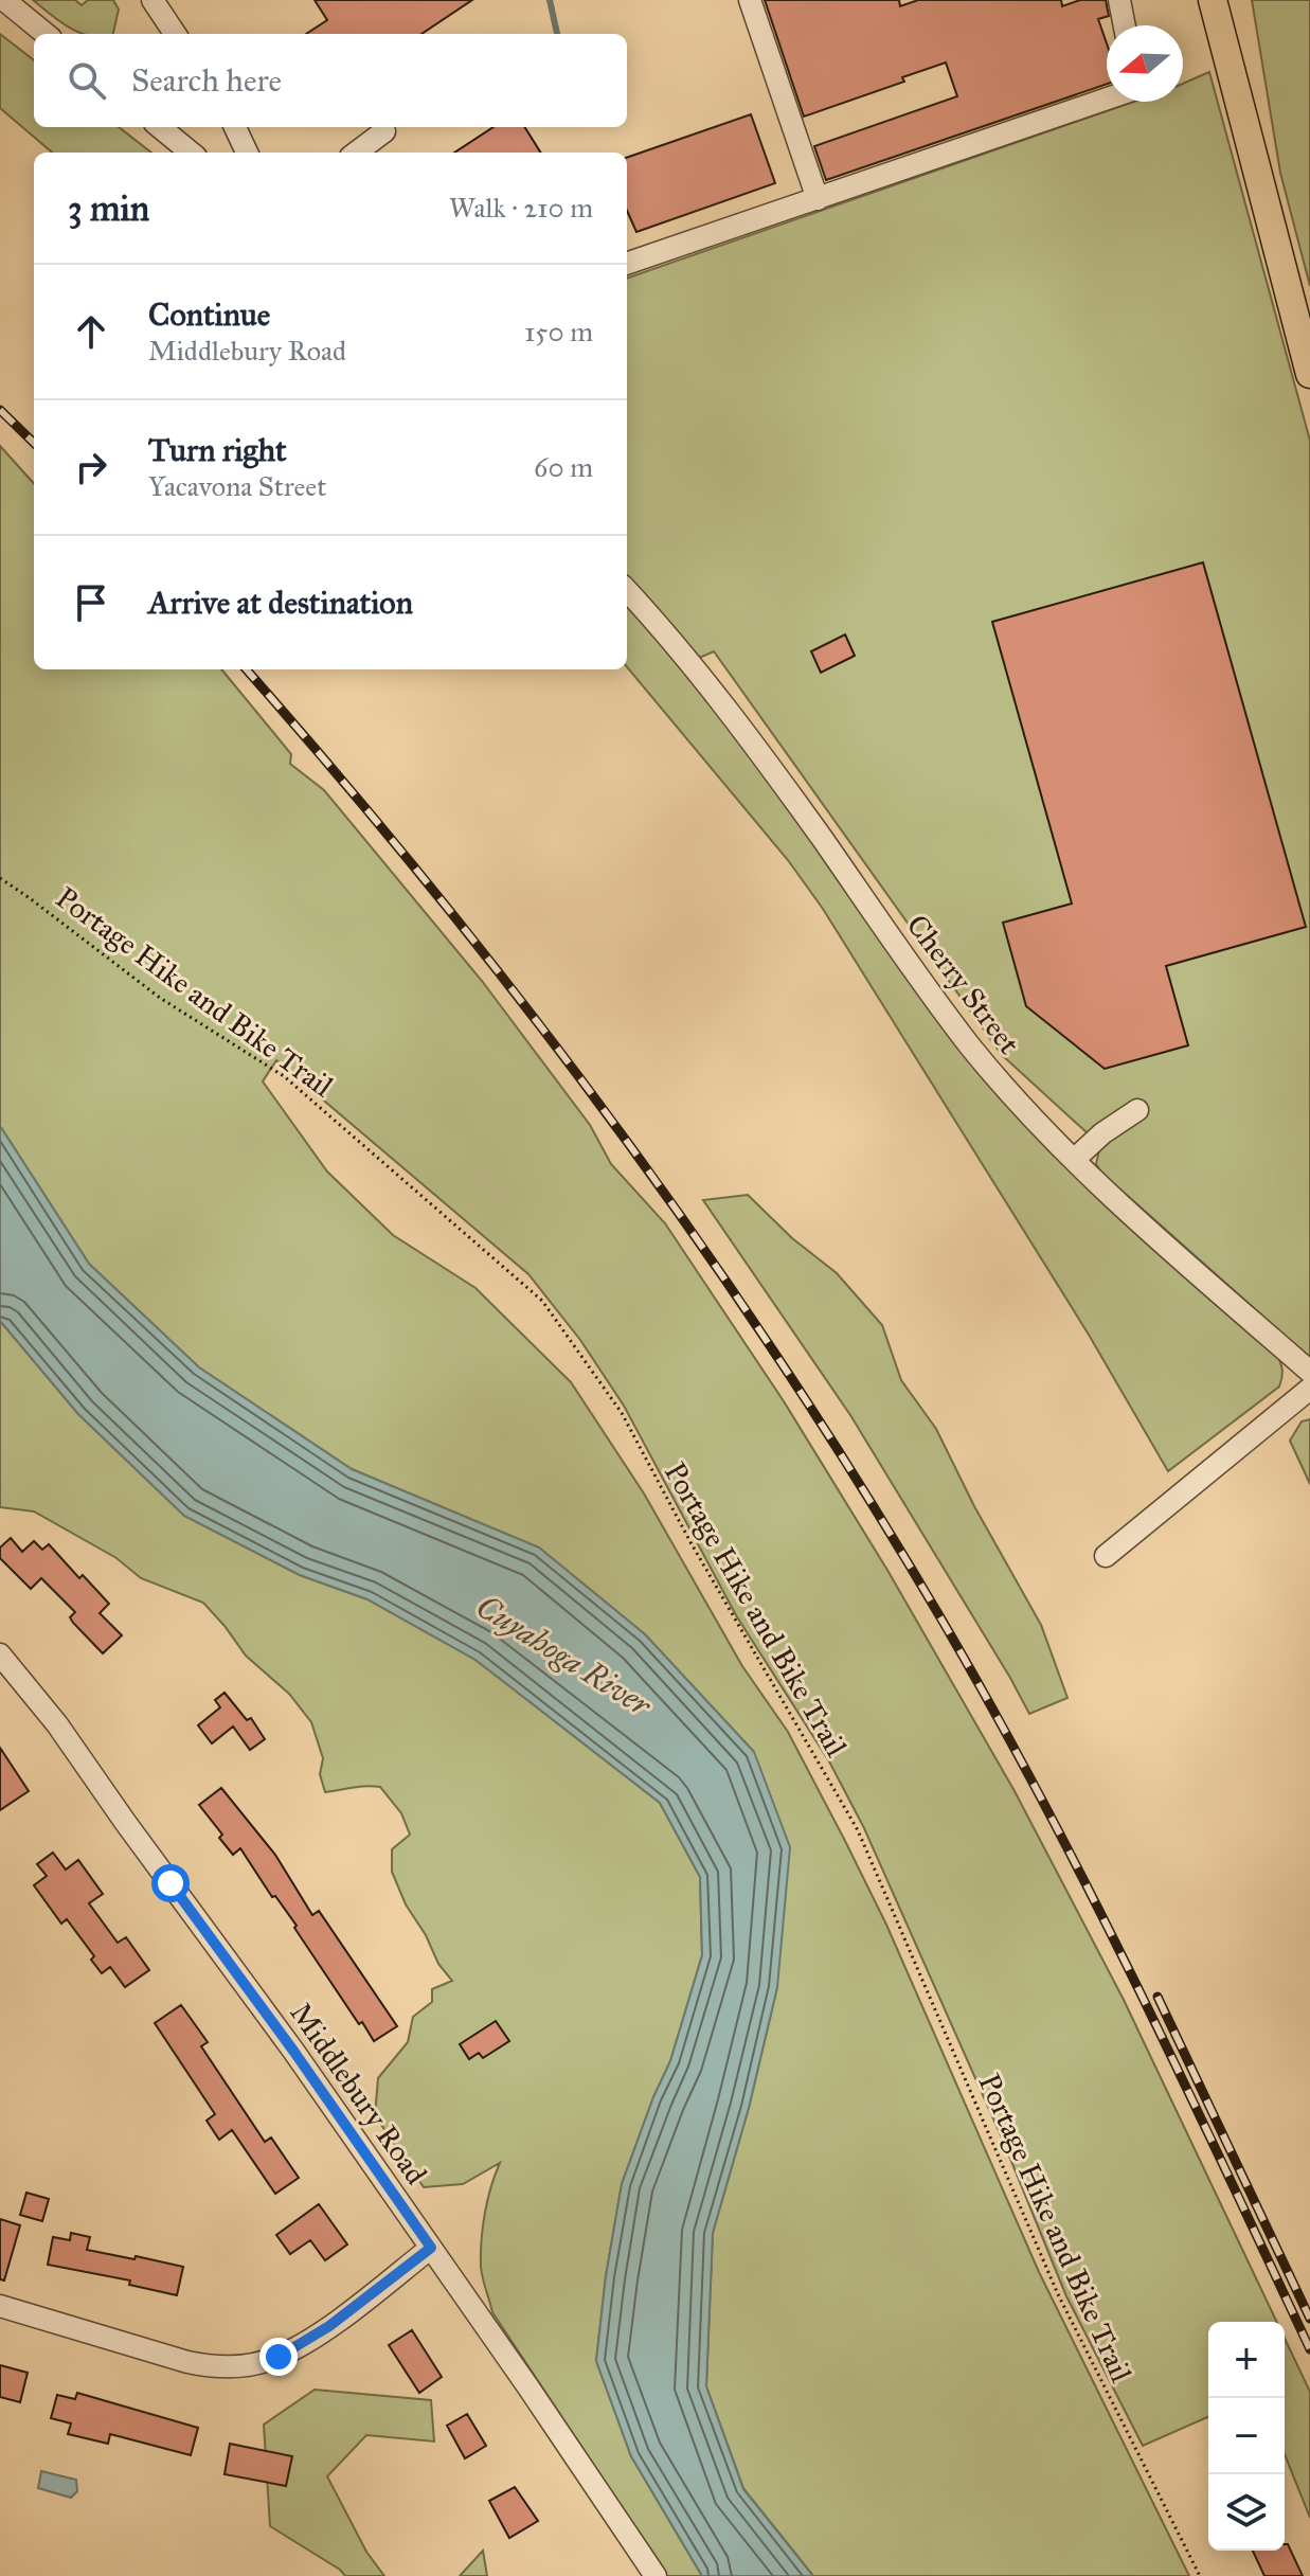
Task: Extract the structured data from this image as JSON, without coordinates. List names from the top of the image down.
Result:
{
  "streets": {
    "street": ["Cherry Street", "Middlebury Road"],
    "path": ["Portage Hike and Bike Trail"]
  },
  "water": ["Cuyahoga River"],
  "north": "left",
  "page": {
    "search": "Search here",
    "heading": ["3 min", "Walk · 210 m"],
    "list": [
      ["Continue", "Middlebury Road", "150 m"],
      ["Turn right", "Yacavona Street", "60 m"],
      "Arrive at destination"
    ],
    "map_buttons": ["+", "−"]
  }
}
